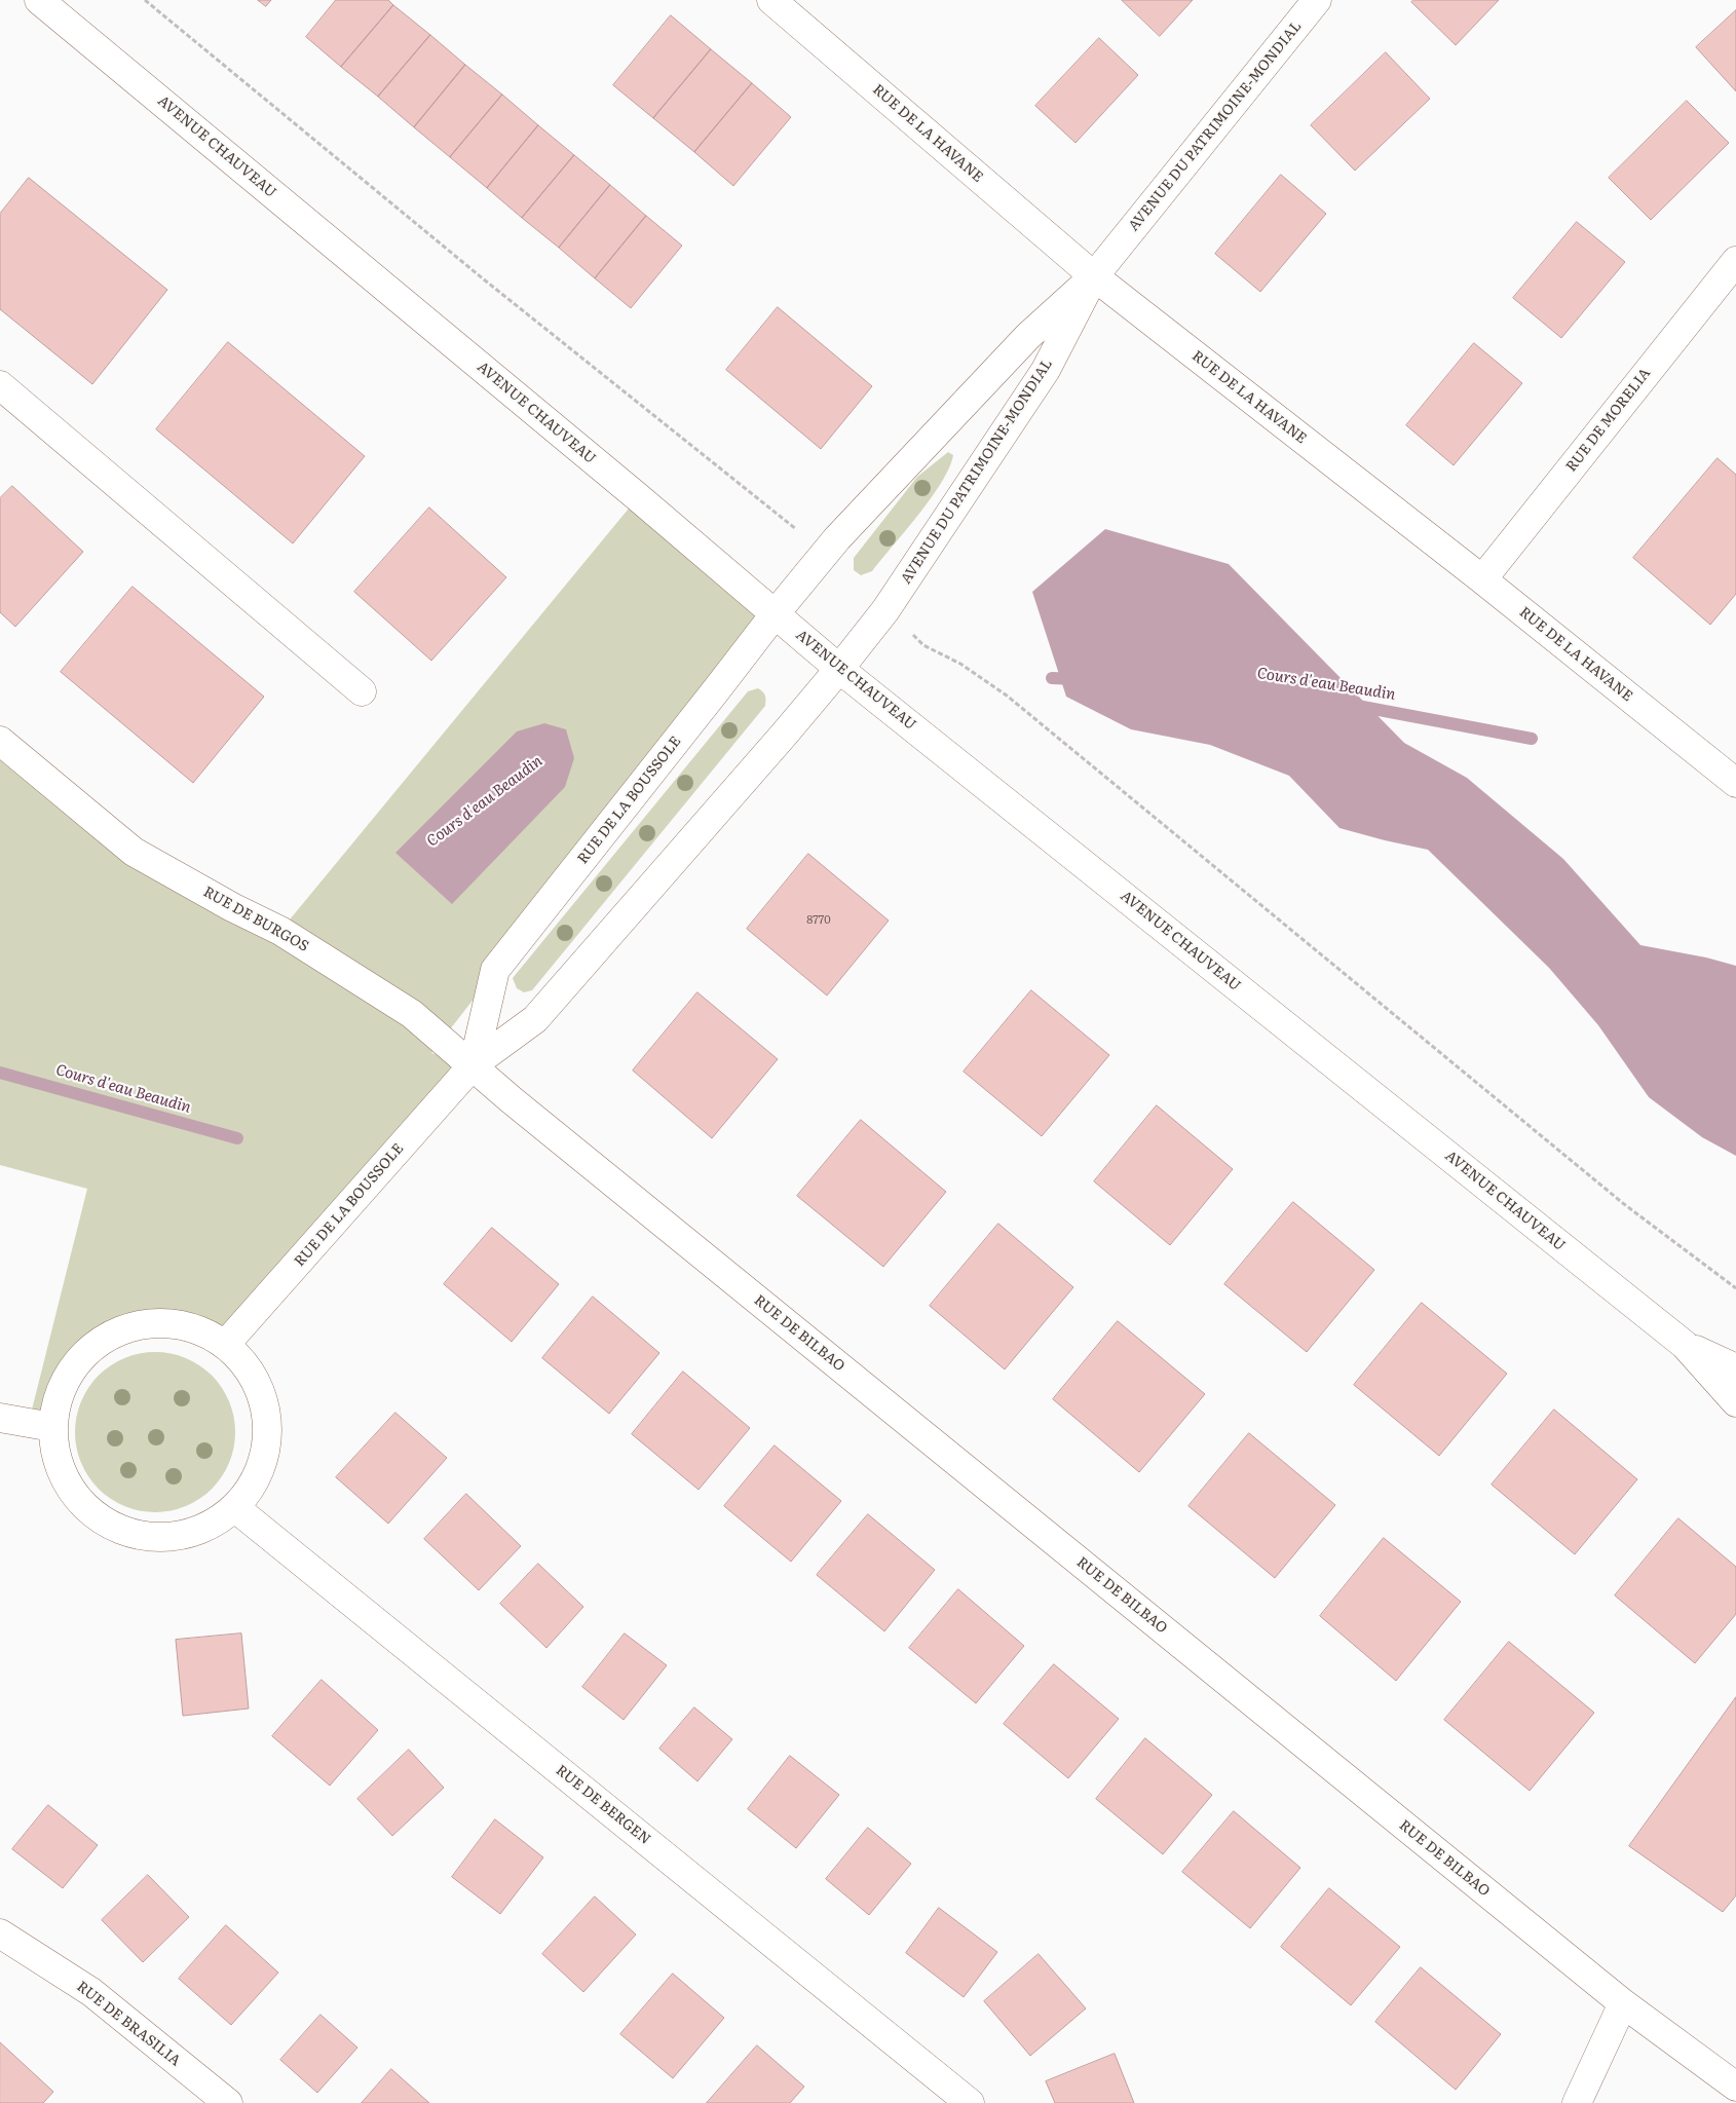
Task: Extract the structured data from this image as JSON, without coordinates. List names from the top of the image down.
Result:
{
  "streets": {
    "street": [
      "AVENUE DU PATRIMOINE-MONDIAL",
      "RUE DE LA HAVANE",
      "AVENUE CHAUVEAU",
      "RUE DE MORELIA",
      "RUE DE LA BOUSSOLE",
      "RUE DE BURGOS",
      "RUE DE BILBAO",
      "RUE DE BERGEN",
      "RUE DE BRASILIA"
    ]
  },
  "crossings": [
    ["AVENUE DU PATRIMOINE-MONDIAL", "RUE DE LA HAVANE"],
    ["AVENUE DU PATRIMOINE-MONDIAL", "RUE DE LA BOUSSOLE"],
    ["RUE DE LA HAVANE", "RUE DE MORELIA"],
    ["AVENUE CHAUVEAU", "RUE DE LA BOUSSOLE"],
    ["RUE DE LA BOUSSOLE", "RUE DE BURGOS"],
    ["RUE DE BURGOS", "RUE DE BILBAO"]
  ],
  "water": ["Cours d'eau Beaudin"],
  "house_numbers": ["8770"]
}
